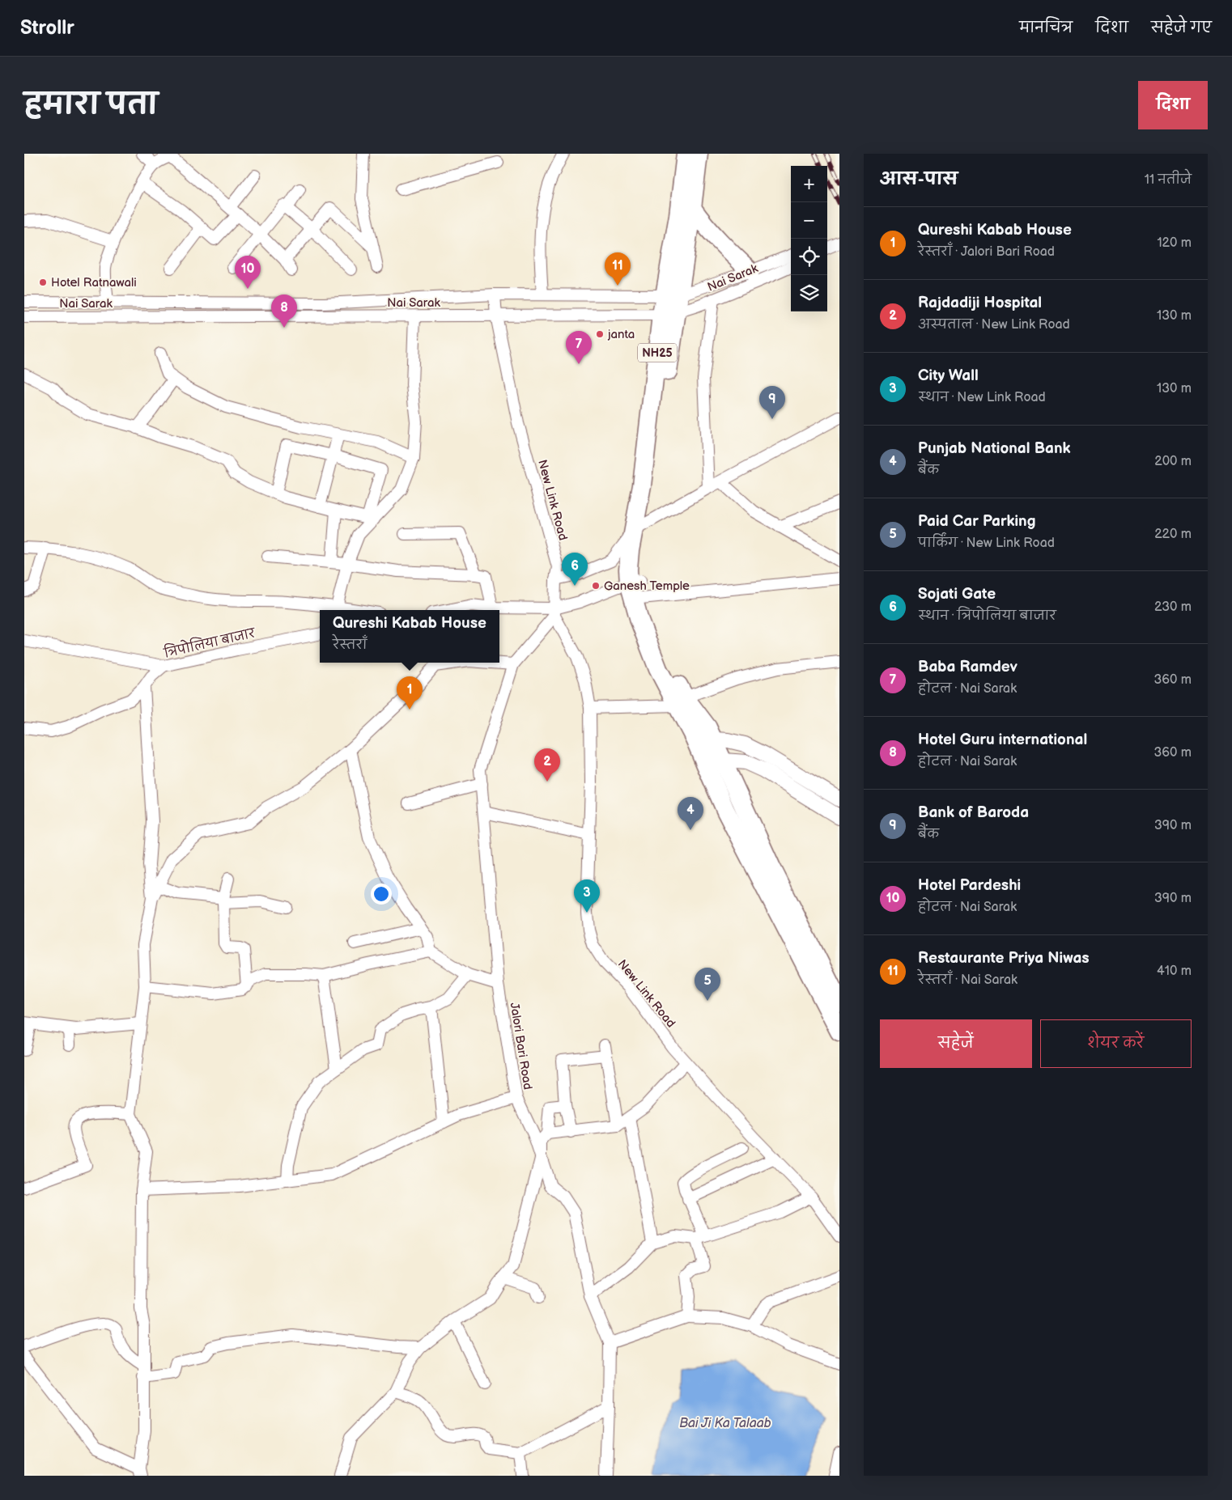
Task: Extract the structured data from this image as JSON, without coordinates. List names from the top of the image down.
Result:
{
  "streets": {
    "main road": ["NH25"],
    "street": [
      "Nai Sarak",
      "New Link Road",
      "त्रिपोलिया बाजार",
      "Jalori Bari Road"
    ]
  },
  "crossings": [
    ["Nai Sarak", "NH25"],
    ["Nai Sarak", "New Link Road"],
    ["New Link Road", "Jalori Bari Road"]
  ],
  "water": ["Bai Ji Ka Talaab"],
  "places": ["Hotel Ratnawali", "janta", "Ganesh Temple"],
  "page": {
    "header": "Strollr",
    "nav": ["मानचित्र", "दिशा", "सहेजे गए"],
    "title": "हमारा पता",
    "buttons": [
      "दिशा",
      ["सहेजें", "शेयर करें"]
    ],
    "heading": ["आस-पास", "11 नतीजे"],
    "map_buttons": ["+", "−"],
    "list": [
      {
        "mark": "1",
        "name": "Qureshi Kabab House",
        "note": "रेस्तराँ · Jalori Bari Road",
        "value": "120 m"
      },
      {
        "mark": "2",
        "name": "Rajdadiji Hospital",
        "note": "अस्पताल · New Link Road",
        "value": "130 m"
      },
      {
        "mark": "3",
        "name": "City Wall",
        "note": "स्थान · New Link Road",
        "value": "130 m"
      },
      {
        "mark": "4",
        "name": "Punjab National Bank",
        "note": "बैंक",
        "value": "200 m"
      },
      {
        "mark": "5",
        "name": "Paid Car Parking",
        "note": "पार्किंग · New Link Road",
        "value": "220 m"
      },
      {
        "mark": "6",
        "name": "Sojati Gate",
        "note": "स्थान · त्रिपोलिया बाजार",
        "value": "230 m"
      },
      {
        "mark": "7",
        "name": "Baba Ramdev",
        "note": "होटल · Nai Sarak",
        "value": "360 m"
      },
      {
        "mark": "8",
        "name": "Hotel Guru international",
        "note": "होटल · Nai Sarak",
        "value": "360 m"
      },
      {
        "mark": "9",
        "name": "Bank of Baroda",
        "note": "बैंक",
        "value": "390 m"
      },
      {
        "mark": "10",
        "name": "Hotel Pardeshi",
        "note": "होटल · Nai Sarak",
        "value": "390 m"
      },
      {
        "mark": "11",
        "name": "Restaurante Priya Niwas",
        "note": "रेस्तराँ · Nai Sarak",
        "value": "410 m"
      }
    ],
    "pins": [
      "11",
      "10",
      "8",
      "7",
      "9",
      "6",
      "1",
      "2",
      "4",
      "3",
      "5"
    ],
    "popup": ["Qureshi Kabab House", "रेस्तराँ"]
  }
}
